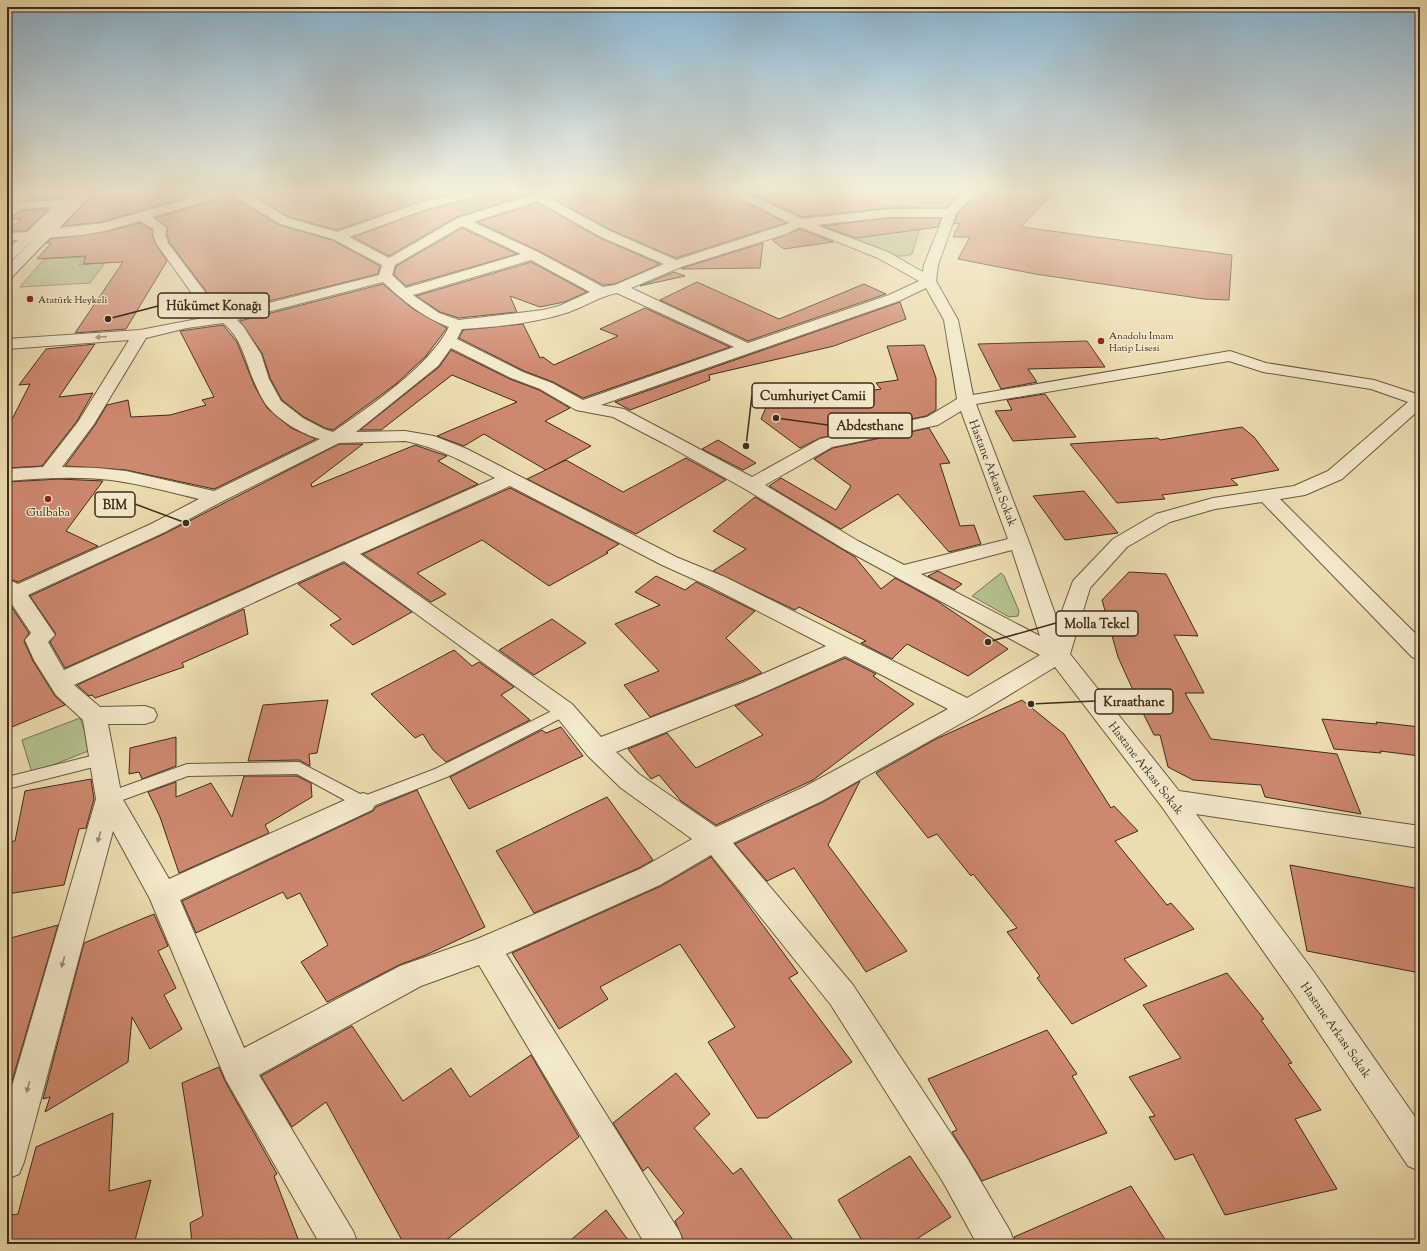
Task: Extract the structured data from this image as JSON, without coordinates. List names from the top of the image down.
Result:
{
  "streets": {
    "street": ["Hastane Arkası Sokak"]
  },
  "places": [
    "Atatürk Heykeli",
    "Hükümet Konağı",
    "Anadolu İmam Hatip Lisesi",
    "Abdesthane",
    "Cumhuriyet Camii",
    "Gulbaba",
    "BIM",
    "Molla Tekel",
    "Kıraathane"
  ]
}
